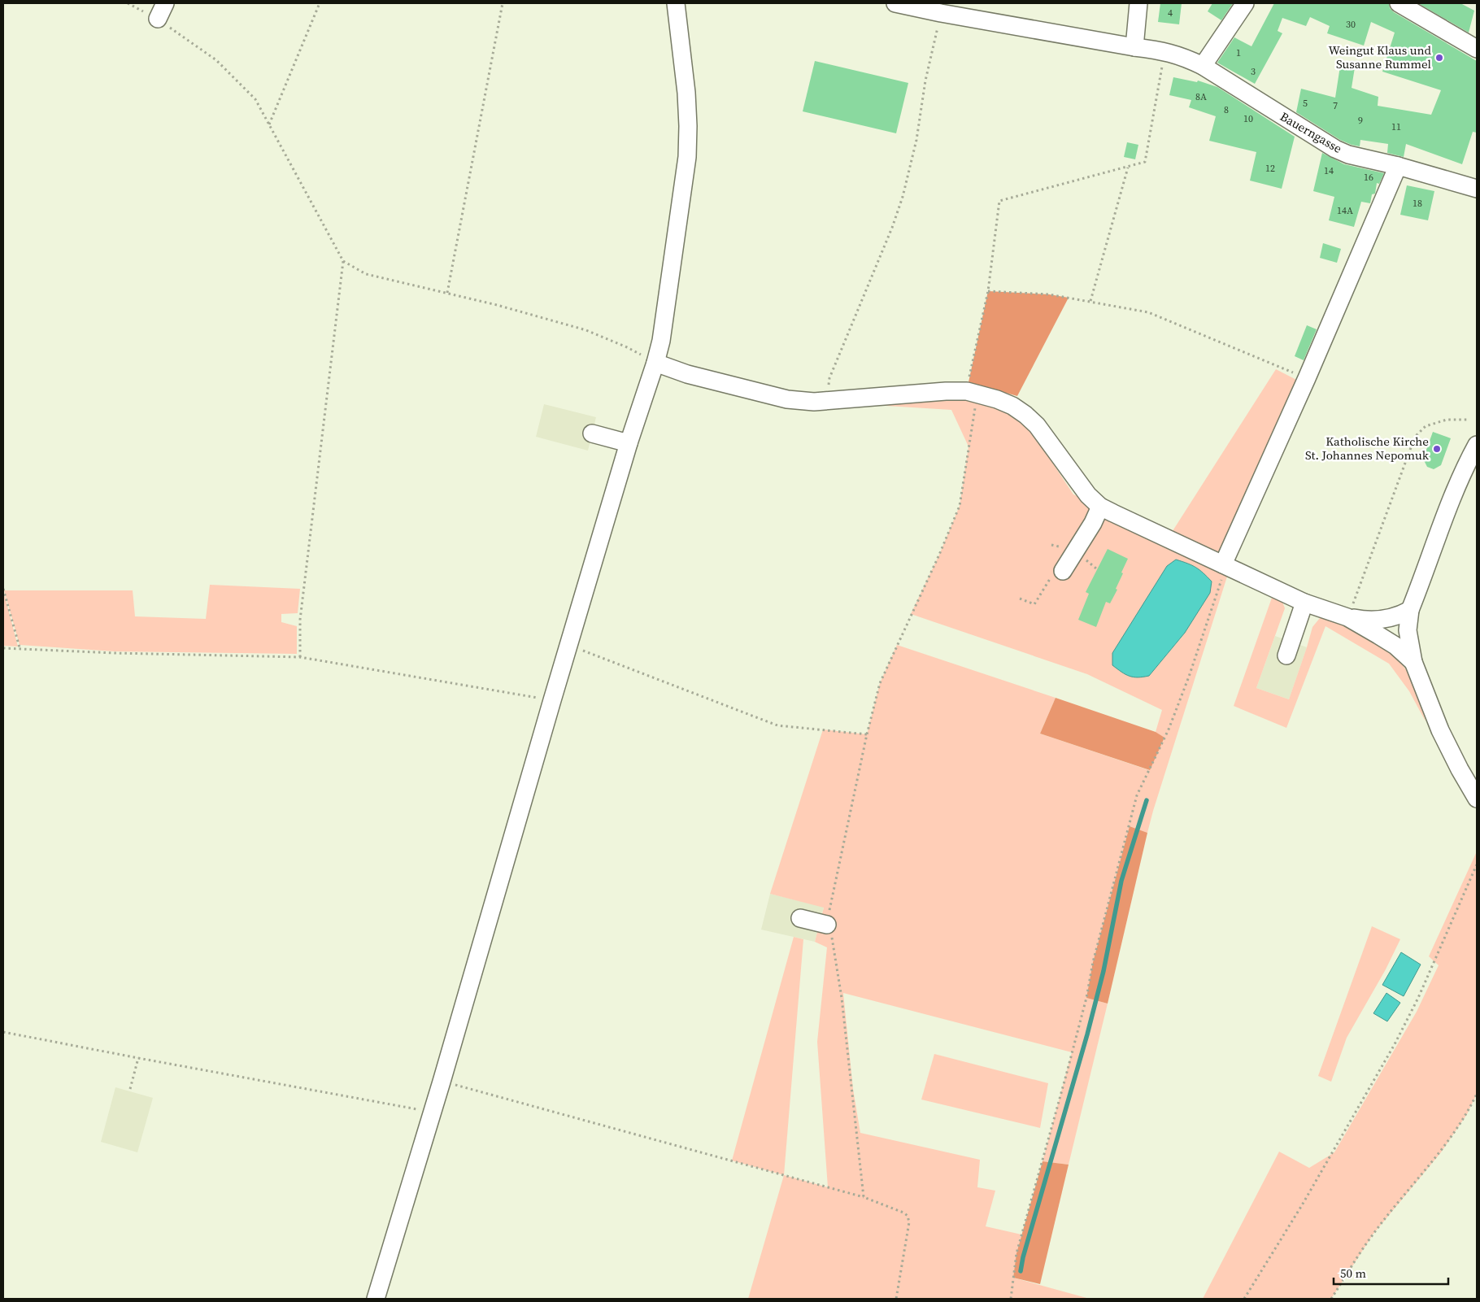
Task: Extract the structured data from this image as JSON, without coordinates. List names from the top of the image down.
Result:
{
  "streets": {
    "street": ["Bauerngasse"]
  },
  "places": ["Weingut Klaus und Susanne Rummel", "Katholische Kirche St. Johannes Nepomuk"],
  "house_numbers": [
    "4",
    "30",
    "1",
    "3",
    "8A",
    "5",
    "7",
    "8",
    "10",
    "9",
    "11",
    "12",
    "14",
    "16",
    "18",
    "14A"
  ],
  "scale_bar": "50 m"
}
